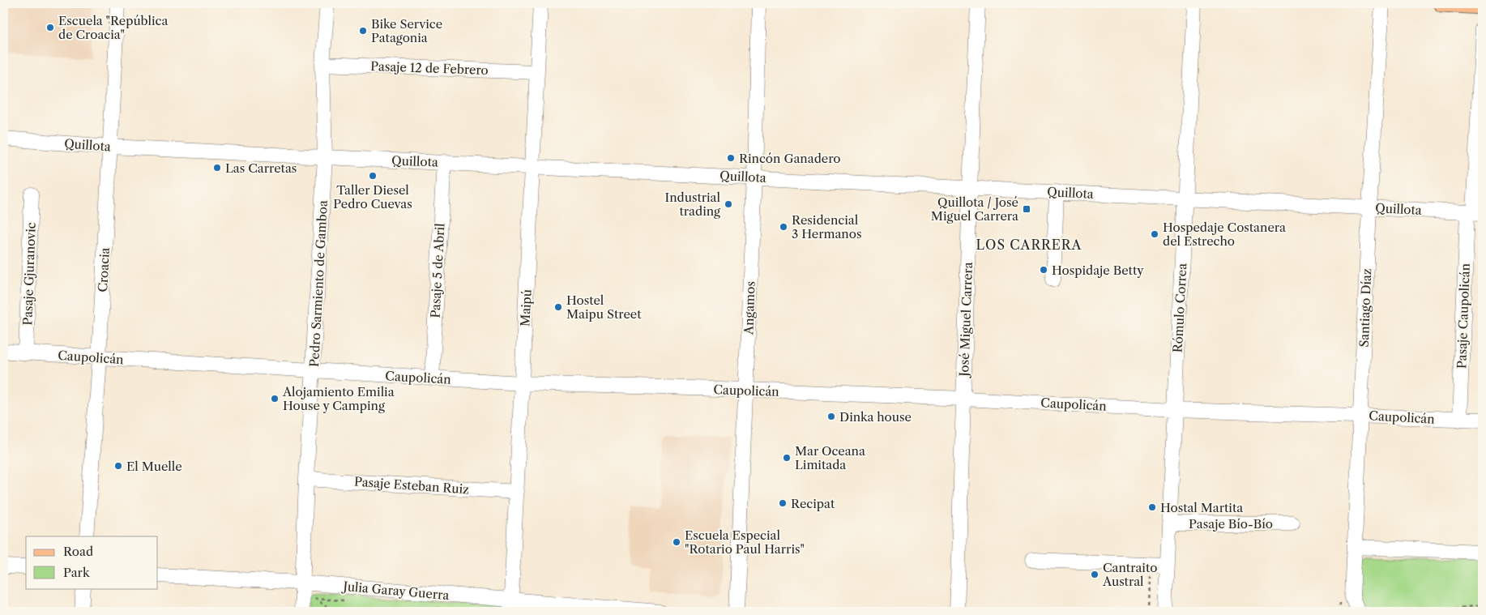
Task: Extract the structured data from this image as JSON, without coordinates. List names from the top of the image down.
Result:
{
  "streets": {
    "street": [
      "Pasaje 12 de Febrero",
      "Quillota",
      "Croacia",
      "Pasaje 5 de Abril",
      "Pasaje Gjuranovic",
      "Pedro Sarmiento de Gamboa",
      "Maipú",
      "Angamos",
      "Rómulo Correa",
      "Santiago Díaz",
      "Pasaje Caupolicán",
      "José Miguel Carrera",
      "Caupolicán",
      "Pasaje Esteban Ruiz",
      "Pasaje Bío-Bío",
      "Julia Garay Guerra"
    ]
  },
  "crossings": [
    ["Pasaje 12 de Febrero", "Pedro Sarmiento de Gamboa"],
    ["Pasaje 12 de Febrero", "Maipú"],
    ["Quillota", "Croacia"],
    ["Quillota", "Pasaje 5 de Abril"],
    ["Quillota", "Pedro Sarmiento de Gamboa"],
    ["Quillota", "Maipú"],
    ["Quillota", "Angamos"],
    ["Quillota", "Rómulo Correa"],
    ["Quillota", "Santiago Díaz"],
    ["Quillota", "Pasaje Caupolicán"],
    ["Quillota", "José Miguel Carrera"],
    ["Croacia", "Caupolicán"],
    ["Pasaje 5 de Abril", "Caupolicán"],
    ["Pasaje Gjuranovic", "Caupolicán"],
    ["Pedro Sarmiento de Gamboa", "Caupolicán"],
    ["Pedro Sarmiento de Gamboa", "Pasaje Esteban Ruiz"],
    ["Pedro Sarmiento de Gamboa", "Julia Garay Guerra"],
    ["Maipú", "Caupolicán"],
    ["Maipú", "Pasaje Esteban Ruiz"],
    ["Maipú", "Julia Garay Guerra"],
    ["Angamos", "Caupolicán"],
    ["Rómulo Correa", "Caupolicán"],
    ["Rómulo Correa", "Pasaje Bío-Bío"],
    ["Santiago Díaz", "Caupolicán"],
    ["Pasaje Caupolicán", "Caupolicán"],
    ["José Miguel Carrera", "Caupolicán"]
  ],
  "districts": ["LOS CARRERA"],
  "places": {
    "other": [
      "Escuela \"República de Croacia\"",
      "Bike Service Patagonia",
      "Rincón Ganadero",
      "Las Carretas",
      "Taller Diesel Pedro Cuevas",
      "Industrial trading",
      "Residencial 3 Hermanos",
      "Hospedaje Costanera del Estrecho",
      "Hospidaje Betty",
      "Hostel Maipu Street",
      "Alojamiento Emilia House y Camping",
      "Dinka house",
      "Mar Oceana Limitada",
      "El Muelle",
      "Recipat",
      "Hostal Martita",
      "Escuela Especial \"Rotario Paul Harris\"",
      "Cantraito Austral"
    ],
    "transit": ["Quillota / José Miguel Carrera"]
  },
  "legend": ["Road", "Park"]
}
